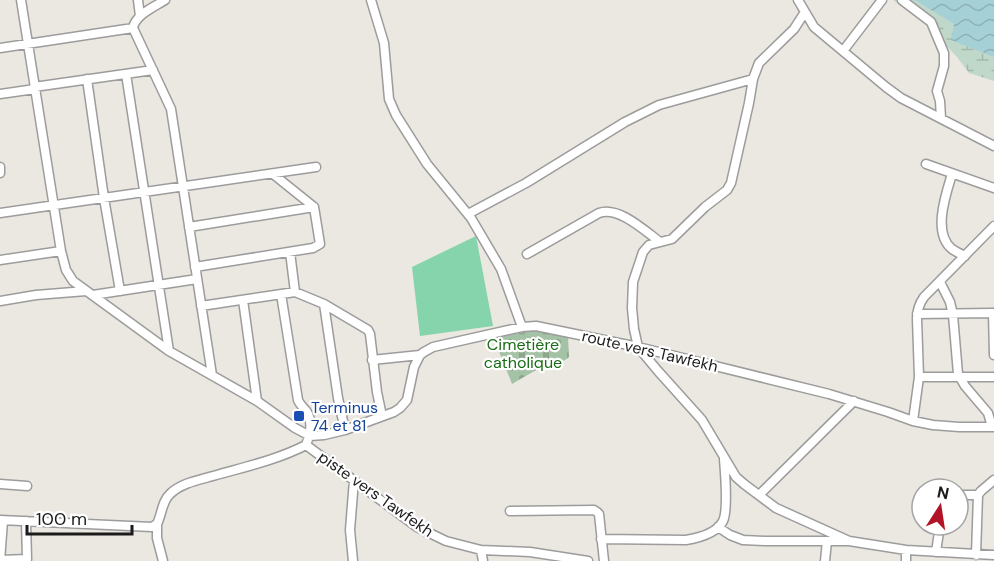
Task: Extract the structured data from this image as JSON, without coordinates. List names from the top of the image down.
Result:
{
  "streets": {
    "street": ["route vers Tawfekh", "piste vers Tawfekh"]
  },
  "parks": ["Cimetière catholique"],
  "places": {
    "transit": ["Terminus 74 et 81"]
  },
  "scale_bar": "100 m",
  "north": "top"
}
